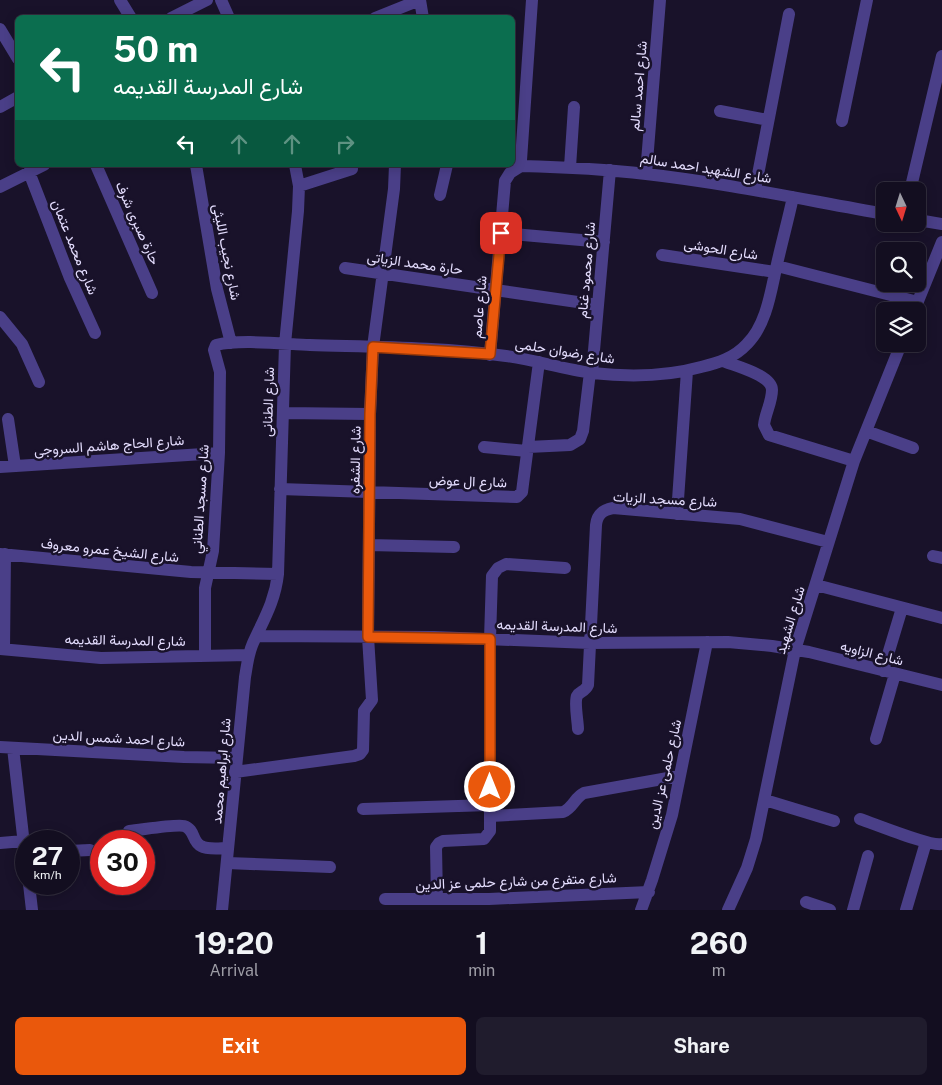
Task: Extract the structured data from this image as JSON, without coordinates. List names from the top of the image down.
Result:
{
  "streets": {
    "street": [
      "شارع احمد سالم",
      "شارع الشهيد احمد سالم",
      "حارة صبرى شرف",
      "شارع محمد عتمان",
      "شارع الحوشى",
      "شارع نجيب الليثى",
      "حارة محمد الزياتى",
      "شارع محمود غنام",
      "شارع عاصم",
      "شارع رضوان حلمى",
      "شارع الطنانى",
      "شارع الحاج هاشم السروجى",
      "شارع الشفره",
      "شارع ال عوض",
      "شارع مسجد الطناني",
      "شارع مسجد الزيات",
      "شارع الشيخ عمرو معروف",
      "شارع الشهيد",
      "شارع المدرسة القديمه",
      "شارع الزاويه",
      "شارع احمد شمس الدين",
      "شارع ابراهيم محمد",
      "شارع حلمى عز الدين",
      "شارع متفرع من شارع حلمى عز الدين"
    ]
  },
  "crossings": [
    ["شارع احمد سالم", "شارع الشهيد احمد سالم"],
    ["شارع الشهيد احمد سالم", "شارع محمود غنام"],
    ["شارع الشهيد احمد سالم", "شارع عاصم"],
    ["شارع الشهيد احمد سالم", "شارع رضوان حلمى"],
    ["شارع الحوشى", "شارع رضوان حلمى"],
    ["شارع نجيب الليثى", "شارع رضوان حلمى"],
    ["حارة محمد الزياتى", "شارع محمود غنام"],
    ["حارة محمد الزياتى", "شارع عاصم"],
    ["حارة محمد الزياتى", "شارع الشفره"],
    ["شارع محمود غنام", "شارع رضوان حلمى"],
    ["شارع محمود غنام", "شارع ال عوض"],
    ["شارع عاصم", "شارع رضوان حلمى"],
    ["شارع رضوان حلمى", "شارع الطنانى"],
    ["شارع رضوان حلمى", "شارع الشفره"],
    ["شارع رضوان حلمى", "شارع ال عوض"],
    ["شارع رضوان حلمى", "شارع مسجد الطناني"],
    ["شارع الطنانى", "شارع ال عوض"],
    ["شارع الطنانى", "شارع الشيخ عمرو معروف"],
    ["شارع الطنانى", "شارع المدرسة القديمه"],
    ["شارع الطنانى", "شارع ابراهيم محمد"],
    ["شارع الحاج هاشم السروجى", "شارع مسجد الطناني"],
    ["شارع الشفره", "شارع ال عوض"],
    ["شارع الشفره", "شارع المدرسة القديمه"],
    ["شارع الشفره", "شارع ابراهيم محمد"],
    ["شارع مسجد الطناني", "شارع الشيخ عمرو معروف"],
    ["شارع مسجد الطناني", "شارع المدرسة القديمه"],
    ["شارع مسجد الزيات", "شارع الشهيد"],
    ["شارع مسجد الزيات", "شارع المدرسة القديمه"],
    ["شارع الشهيد", "شارع المدرسة القديمه"],
    ["شارع الشهيد", "شارع الزاويه"],
    ["شارع المدرسة القديمه", "شارع الزاويه"],
    ["شارع المدرسة القديمه", "شارع ابراهيم محمد"],
    ["شارع المدرسة القديمه", "شارع حلمى عز الدين"],
    ["شارع احمد شمس الدين", "شارع ابراهيم محمد"],
    ["شارع حلمى عز الدين", "شارع متفرع من شارع حلمى عز الدين"]
  ],
  "north": "bottom",
  "page": {
    "turn": ["50 m", "شارع المدرسة القديمه"],
    "speed": "27 km/h",
    "limit": "30",
    "eta": [
      "19:20",
      "Arrival",
      "1",
      "min",
      "260",
      "m"
    ],
    "buttons": ["Exit", "Share"]
  }
}
